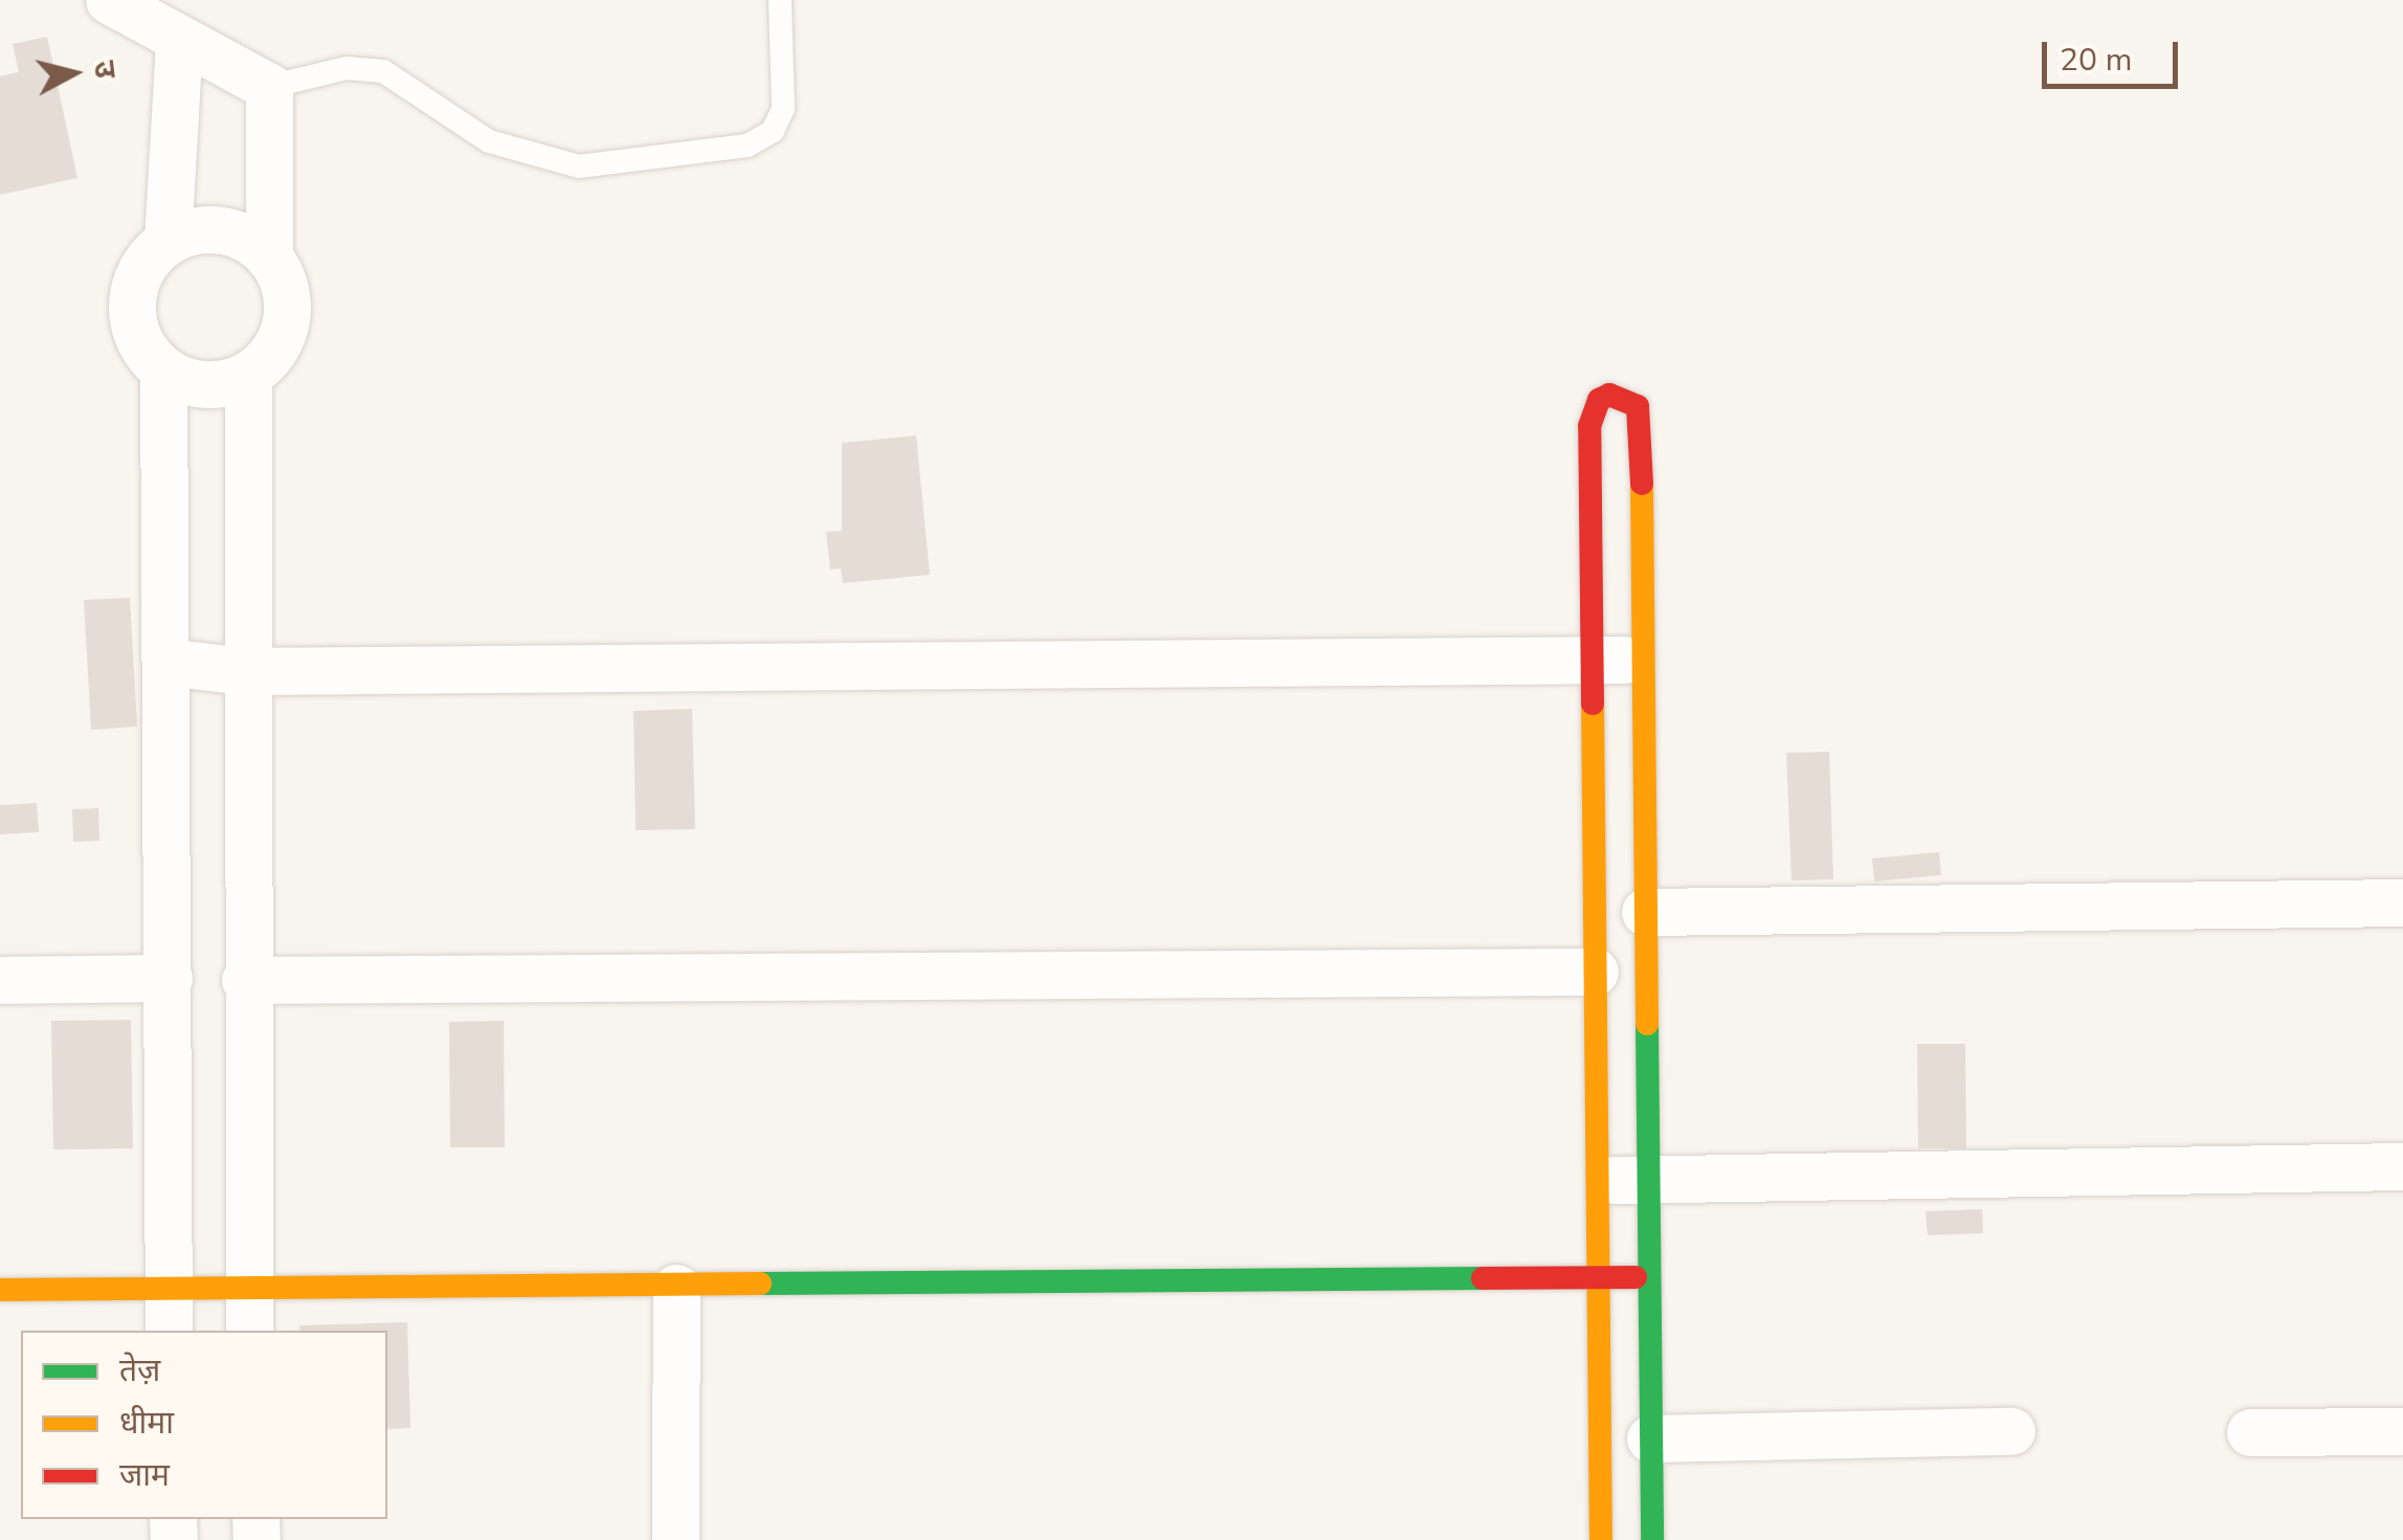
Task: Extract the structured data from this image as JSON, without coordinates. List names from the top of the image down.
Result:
{
  "legend": ["तेज़", "धीमा", "जाम"],
  "scale_bar": "20 m",
  "north": "right"
}
